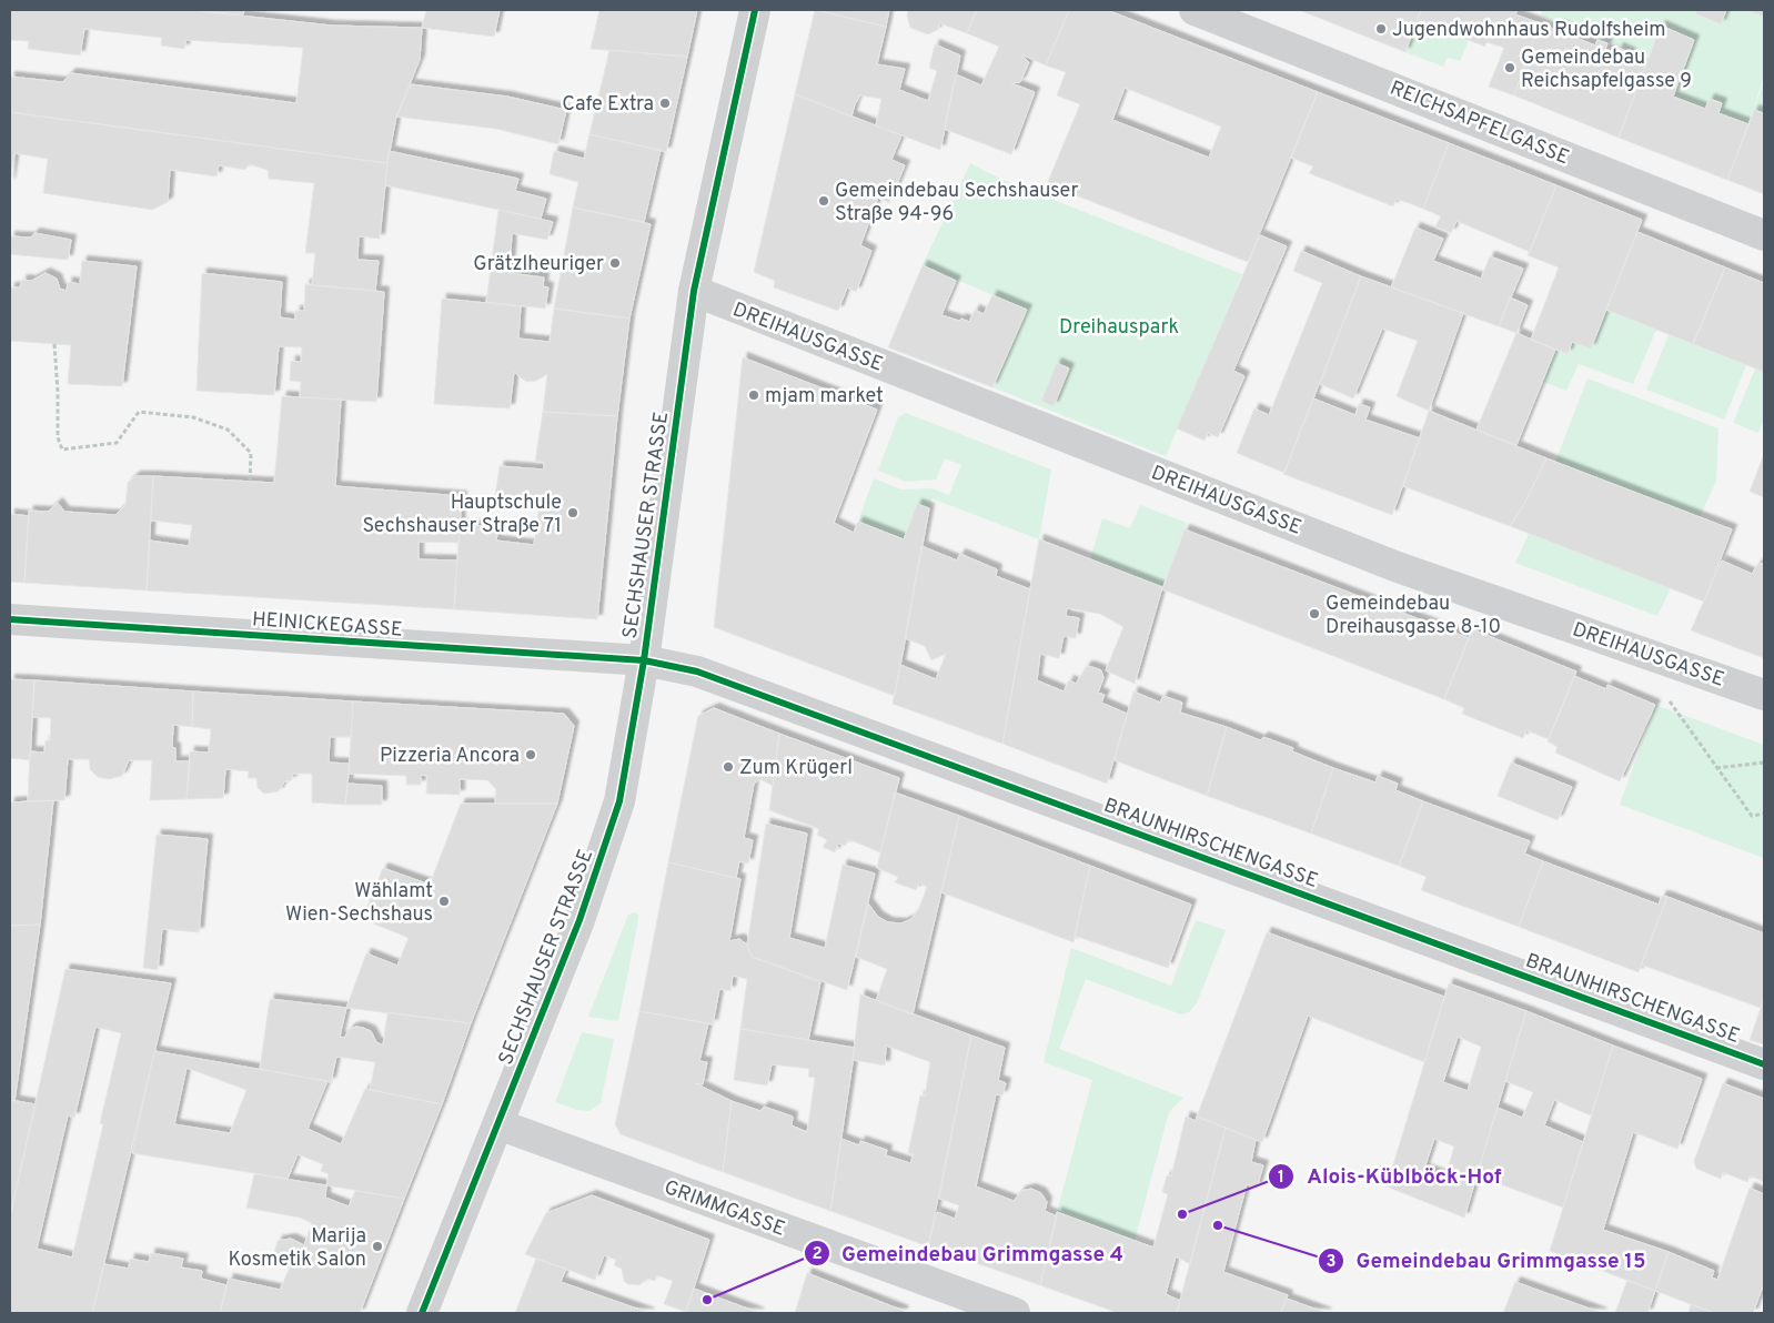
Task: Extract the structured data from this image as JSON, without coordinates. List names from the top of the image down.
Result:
{
  "streets": {
    "street": [
      "REICHSAPFELGASSE",
      "DREIHAUSGASSE",
      "SECHSHAUSER STRASSE",
      "HEINICKEGASSE",
      "BRAUNHIRSCHENGASSE",
      "GRIMMGASSE"
    ]
  },
  "crossings": [
    ["DREIHAUSGASSE", "SECHSHAUSER STRASSE"],
    ["SECHSHAUSER STRASSE", "HEINICKEGASSE"],
    ["SECHSHAUSER STRASSE", "BRAUNHIRSCHENGASSE"],
    ["SECHSHAUSER STRASSE", "GRIMMGASSE"],
    ["HEINICKEGASSE", "BRAUNHIRSCHENGASSE"]
  ],
  "parks": ["Dreihauspark"],
  "places": [
    "Jugendwohnhaus Rudolfsheim",
    "Gemeindebau Reichsapfelgasse 9",
    "Cafe Extra",
    "Gemeindebau Sechshauser Straße 94-96",
    "Grätzlheuriger",
    "mjam market",
    "Hauptschule Sechshauser Straße 71",
    "Gemeindebau Dreihausgasse 8-10",
    "Pizzeria Ancora",
    "Zum Krügerl",
    "Wählamt Wien-Sechshaus",
    "Alois-Küblböck-Hof",
    "Gemeindebau Grimmgasse 15",
    "Marija Kosmetik Salon",
    "Gemeindebau Grimmgasse 4"
  ]
}
